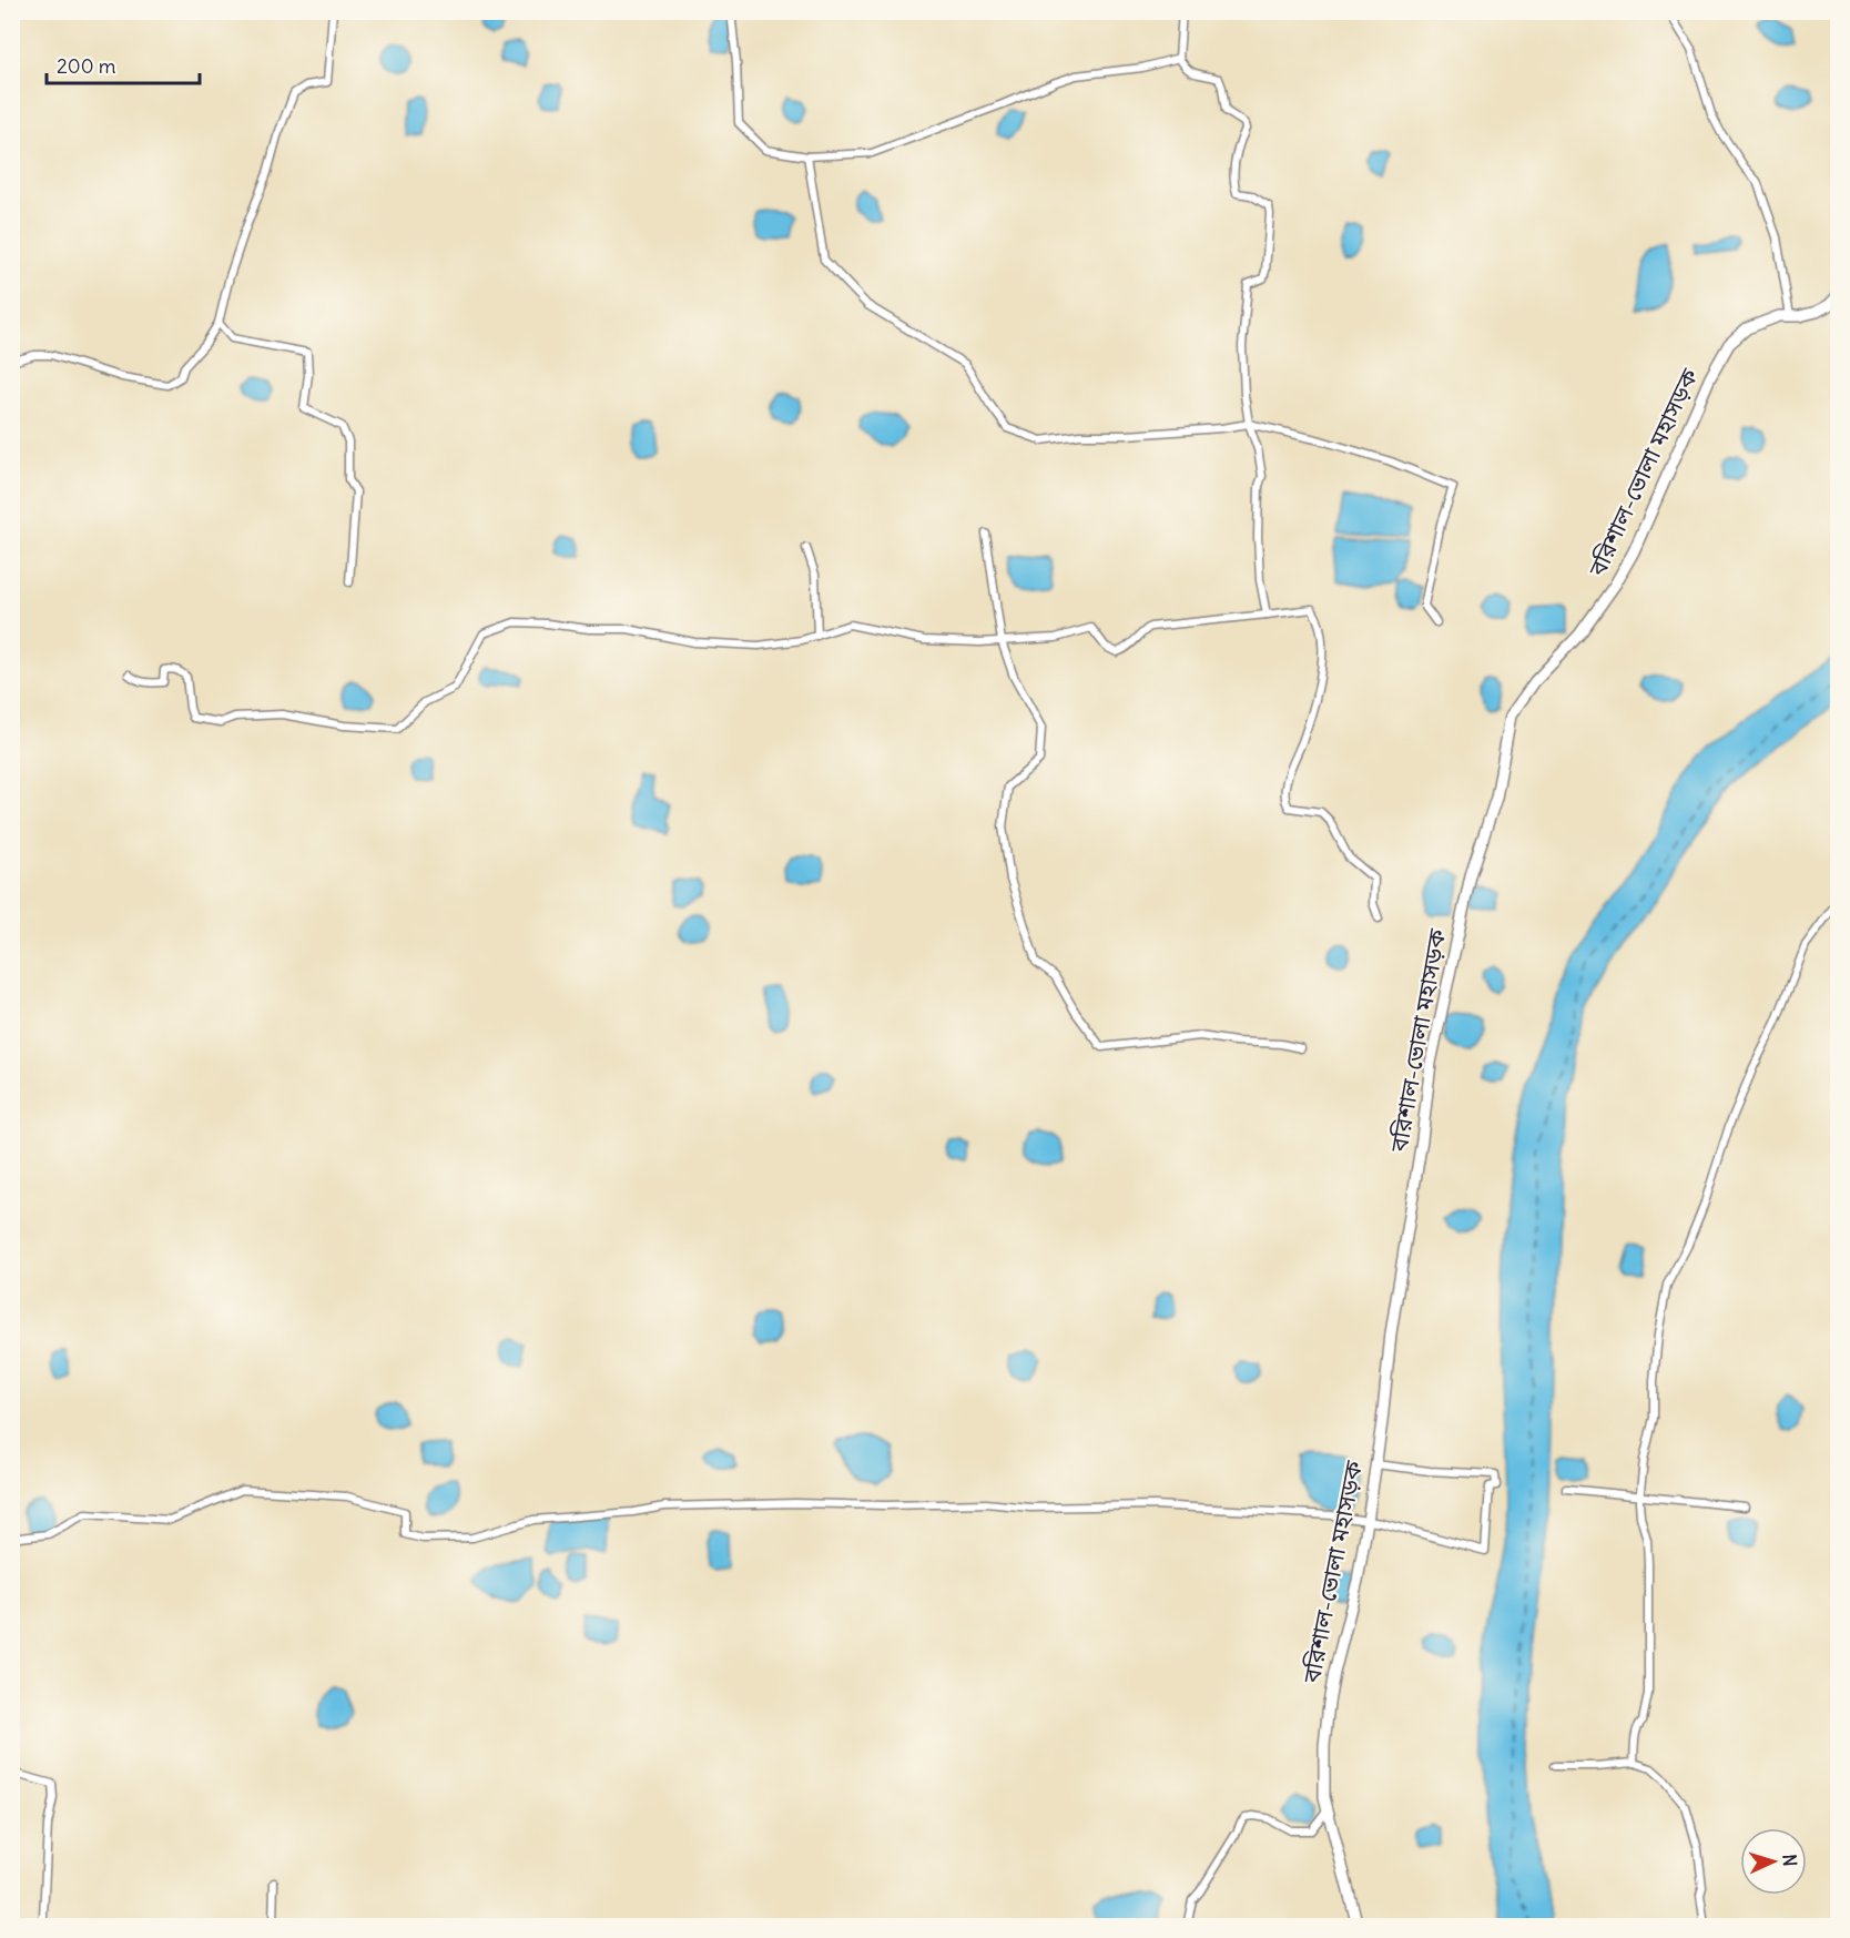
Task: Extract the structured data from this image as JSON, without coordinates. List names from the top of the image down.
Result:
{
  "streets": {
    "highway": ["বরিশাল-ভোলা মহাসড়ক"]
  },
  "scale_bar": "200 m",
  "north": "right"
}
